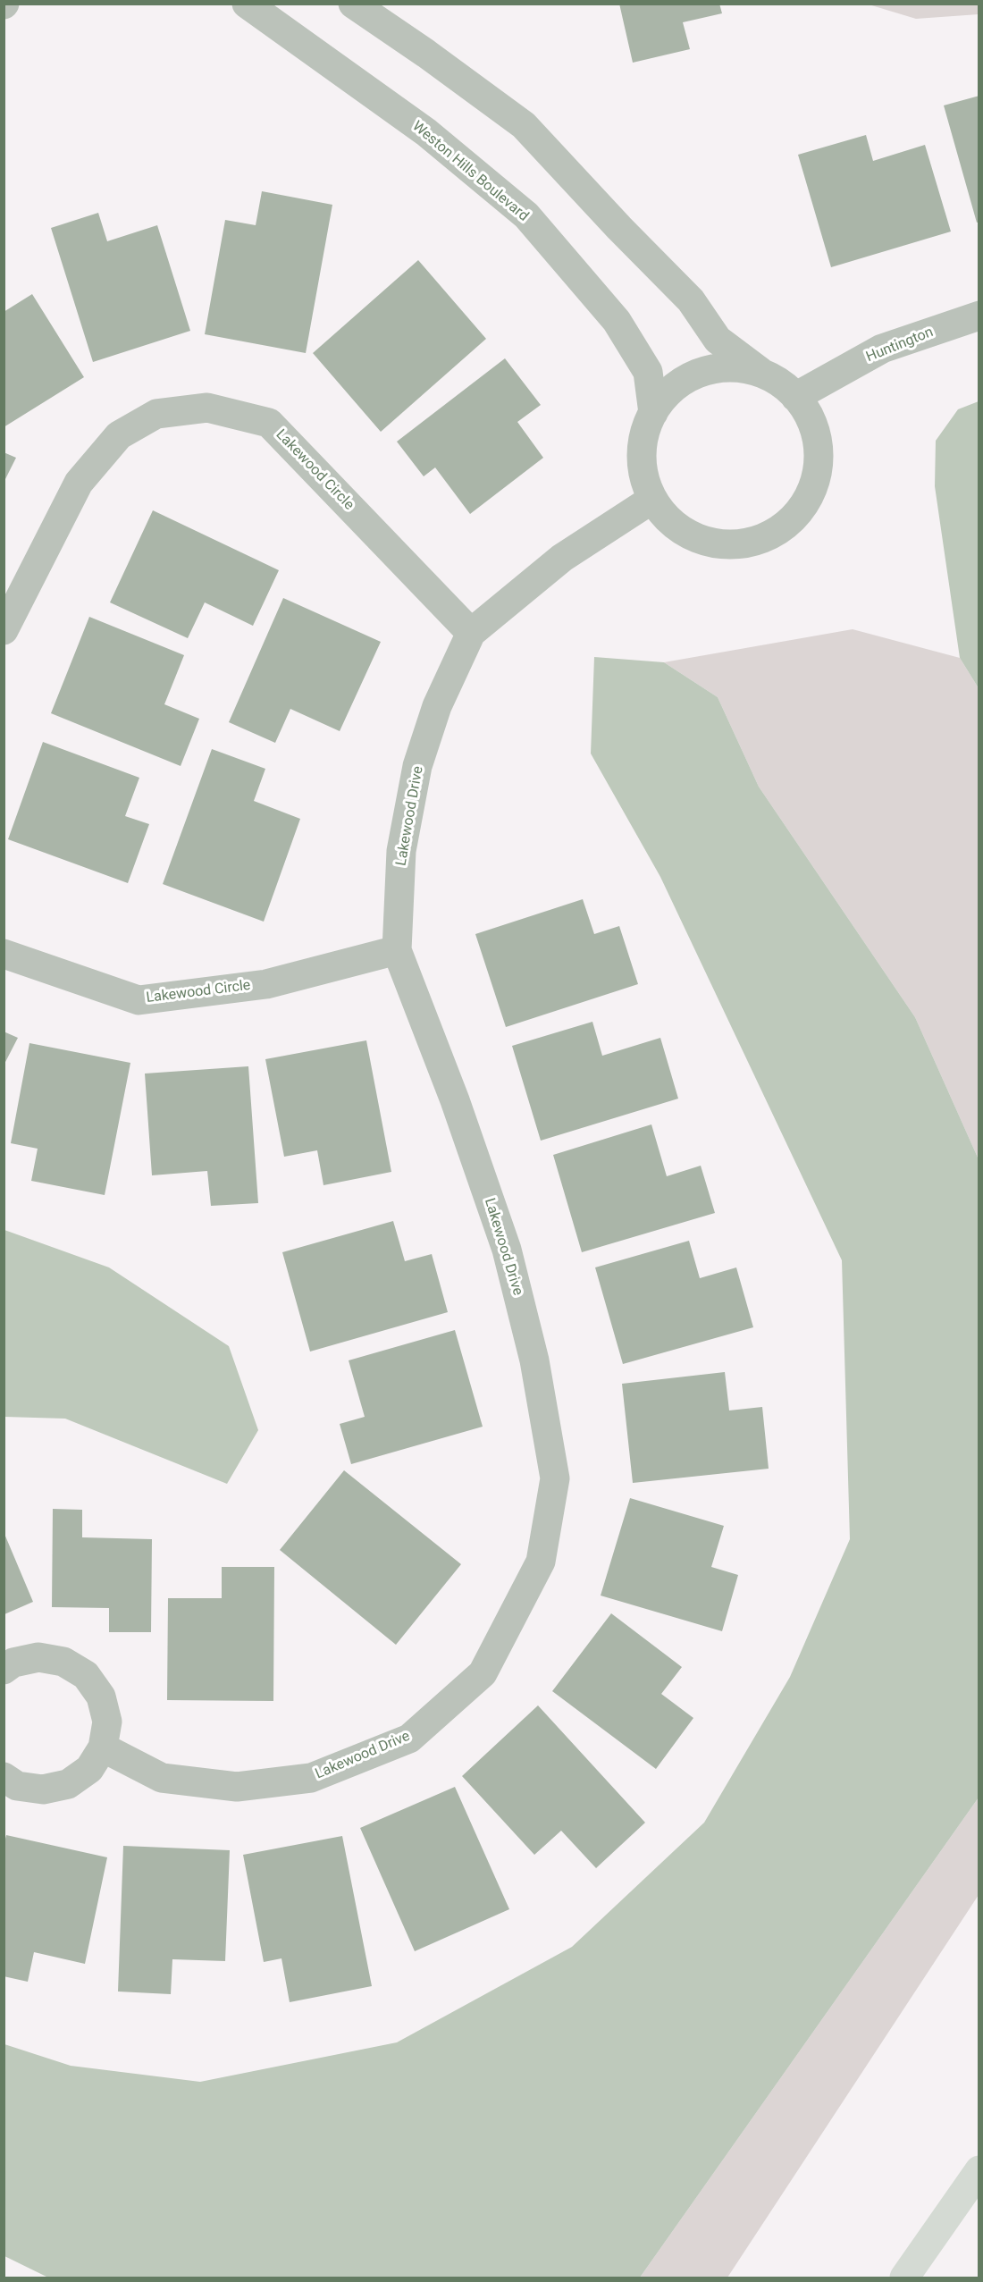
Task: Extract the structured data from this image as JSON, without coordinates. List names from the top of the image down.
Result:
{
  "streets": {
    "street": [
      "Weston Hills Boulevard",
      "Huntington",
      "Lakewood Circle",
      "Lakewood Drive"
    ]
  },
  "crossings": [
    ["Weston Hills Boulevard", "Huntington"],
    ["Weston Hills Boulevard", "Lakewood Drive"],
    ["Huntington", "Lakewood Drive"],
    ["Lakewood Circle", "Lakewood Drive"]
  ]
}
